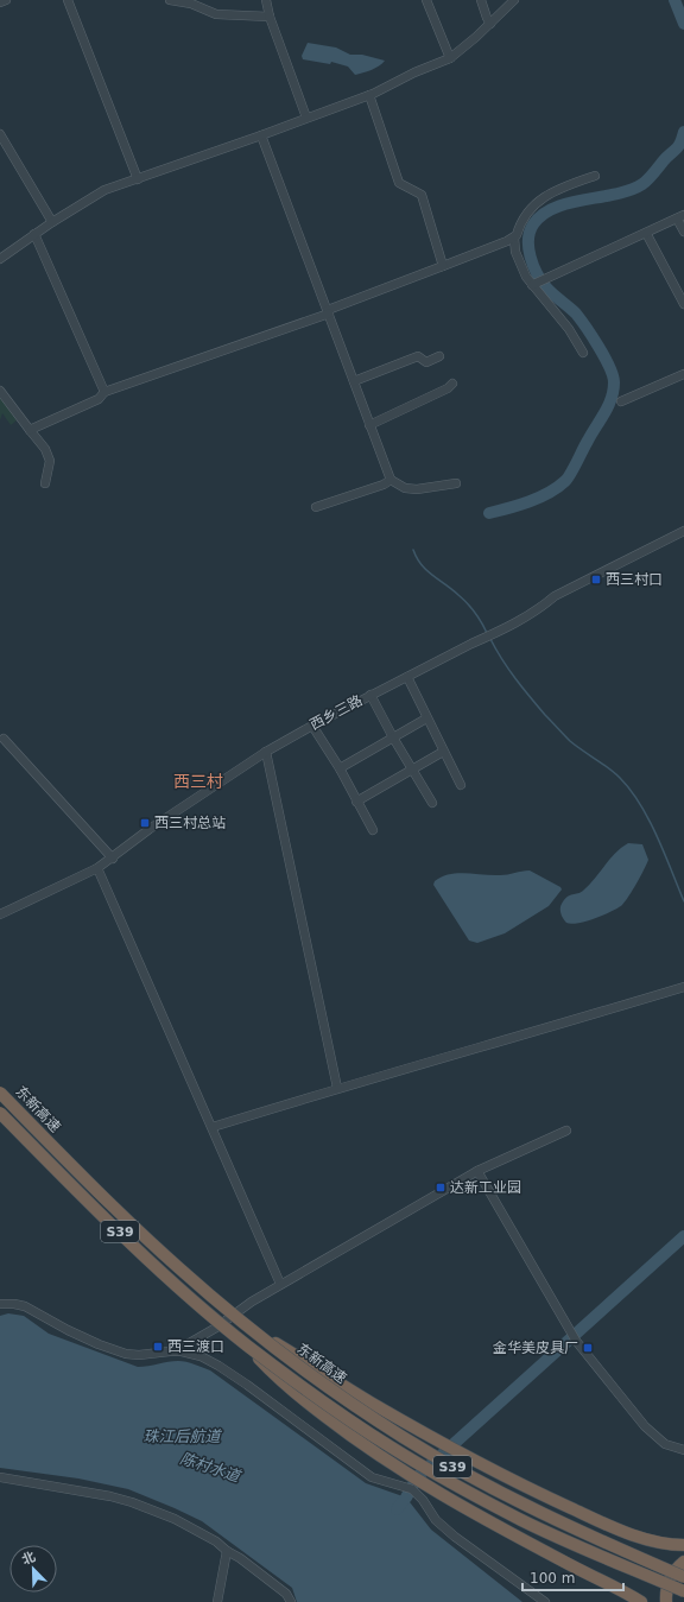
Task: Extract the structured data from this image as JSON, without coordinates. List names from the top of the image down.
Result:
{
  "streets": {
    "highway": ["东新高速", "S39"],
    "street": ["西乡三路"]
  },
  "districts": ["西三村"],
  "water": ["珠江后航道", "陈村水道"],
  "places": {
    "transit": [
      "西三村口",
      "西三村总站",
      "达新工业园",
      "西三渡口",
      "金华美皮具厂"
    ]
  },
  "scale_bar": "100 m",
  "north": "top left"
}
